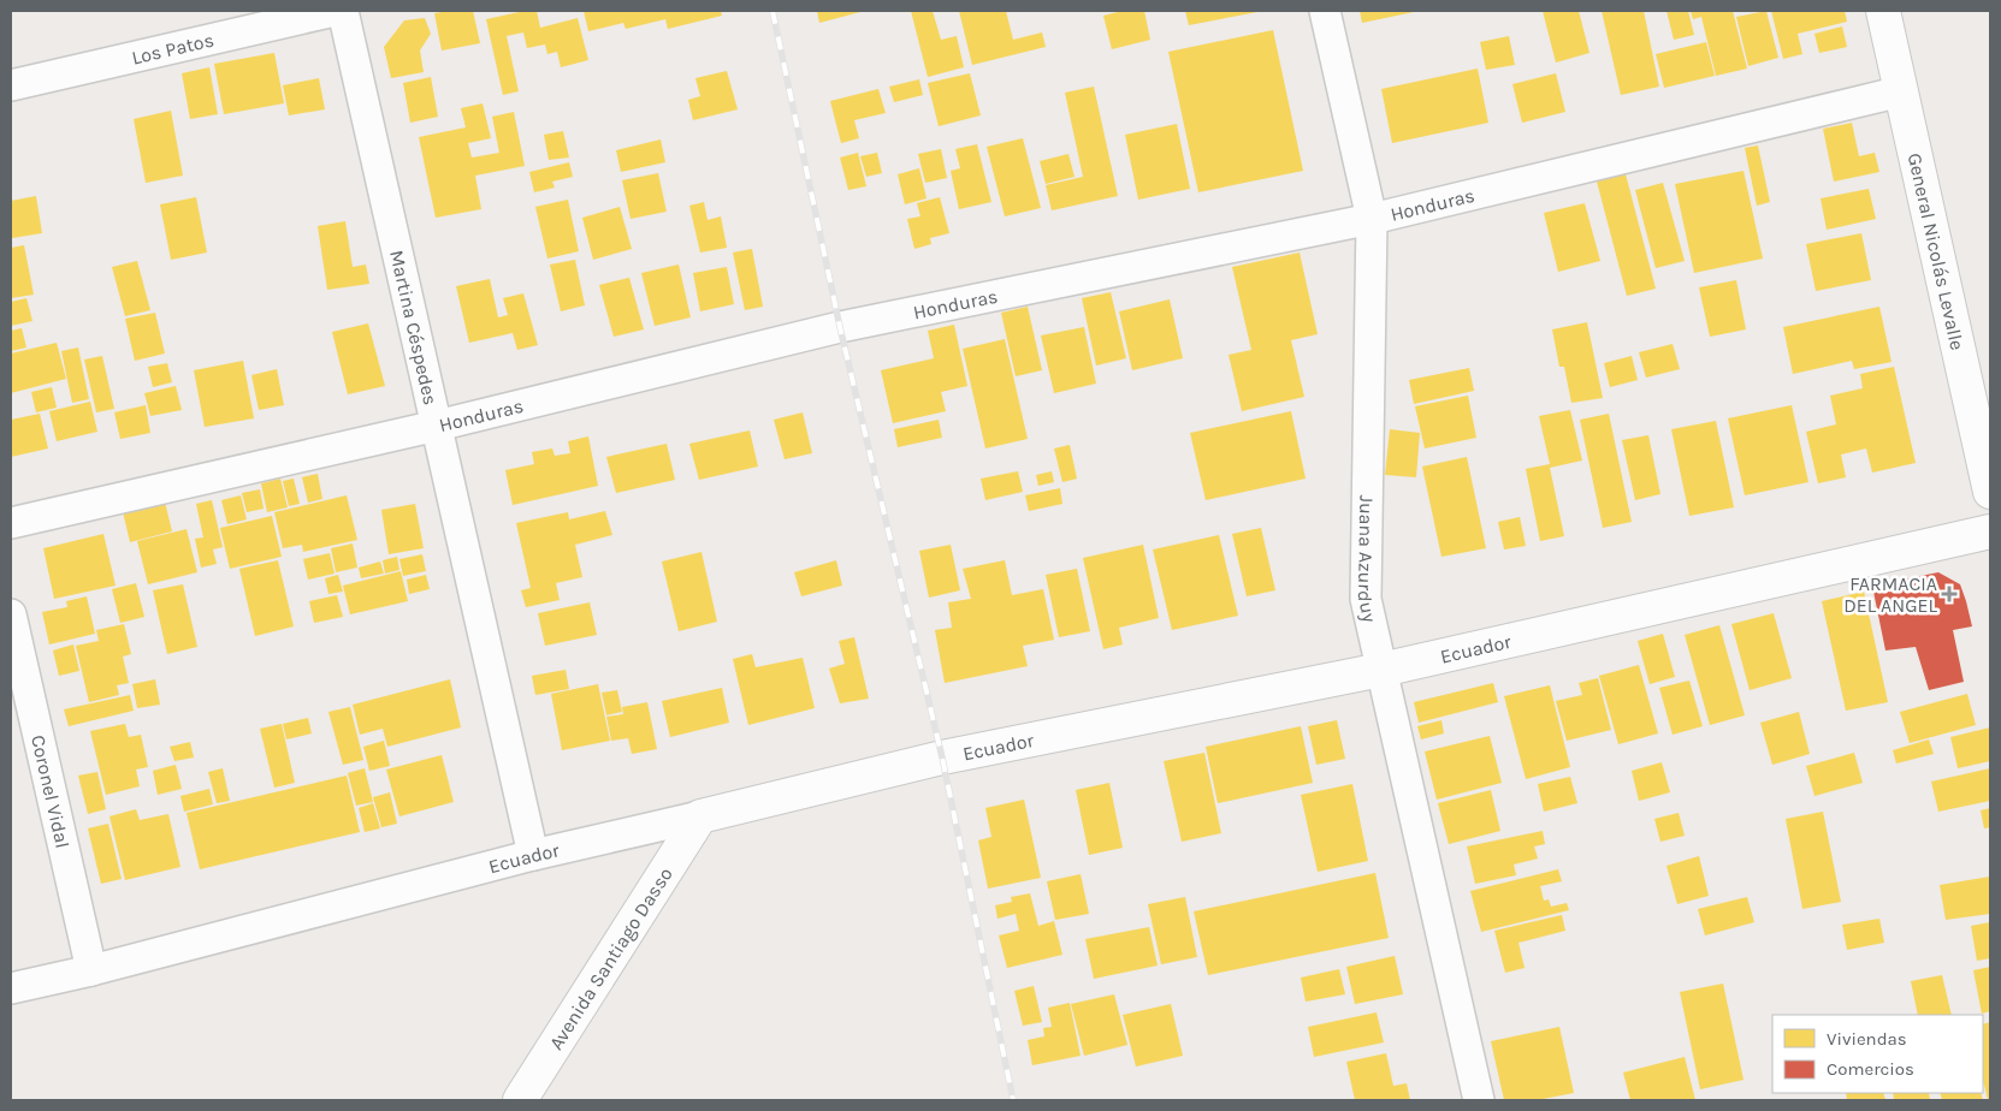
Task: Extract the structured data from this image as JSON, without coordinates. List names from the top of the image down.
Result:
{
  "streets": {
    "main road": ["General Nicolás Levalle", "Ecuador", "Avenida Santiago Dasso"],
    "street": [
      "Los Patos",
      "Honduras",
      "Martina Céspedes",
      "Juana Azurduy",
      "Coronel Vidal"
    ]
  },
  "crossings": [
    ["Honduras", "General Nicolás Levalle"],
    ["Honduras", "Martina Céspedes"],
    ["Honduras", "Juana Azurduy"],
    ["Martina Céspedes", "Ecuador"],
    ["Juana Azurduy", "Ecuador"],
    ["Ecuador", "Coronel Vidal"],
    ["Ecuador", "Avenida Santiago Dasso"]
  ],
  "places": {
    "health": ["FARMACIA DEL ANGEL"]
  },
  "legend": ["Viviendas", "Comercios"]
}
